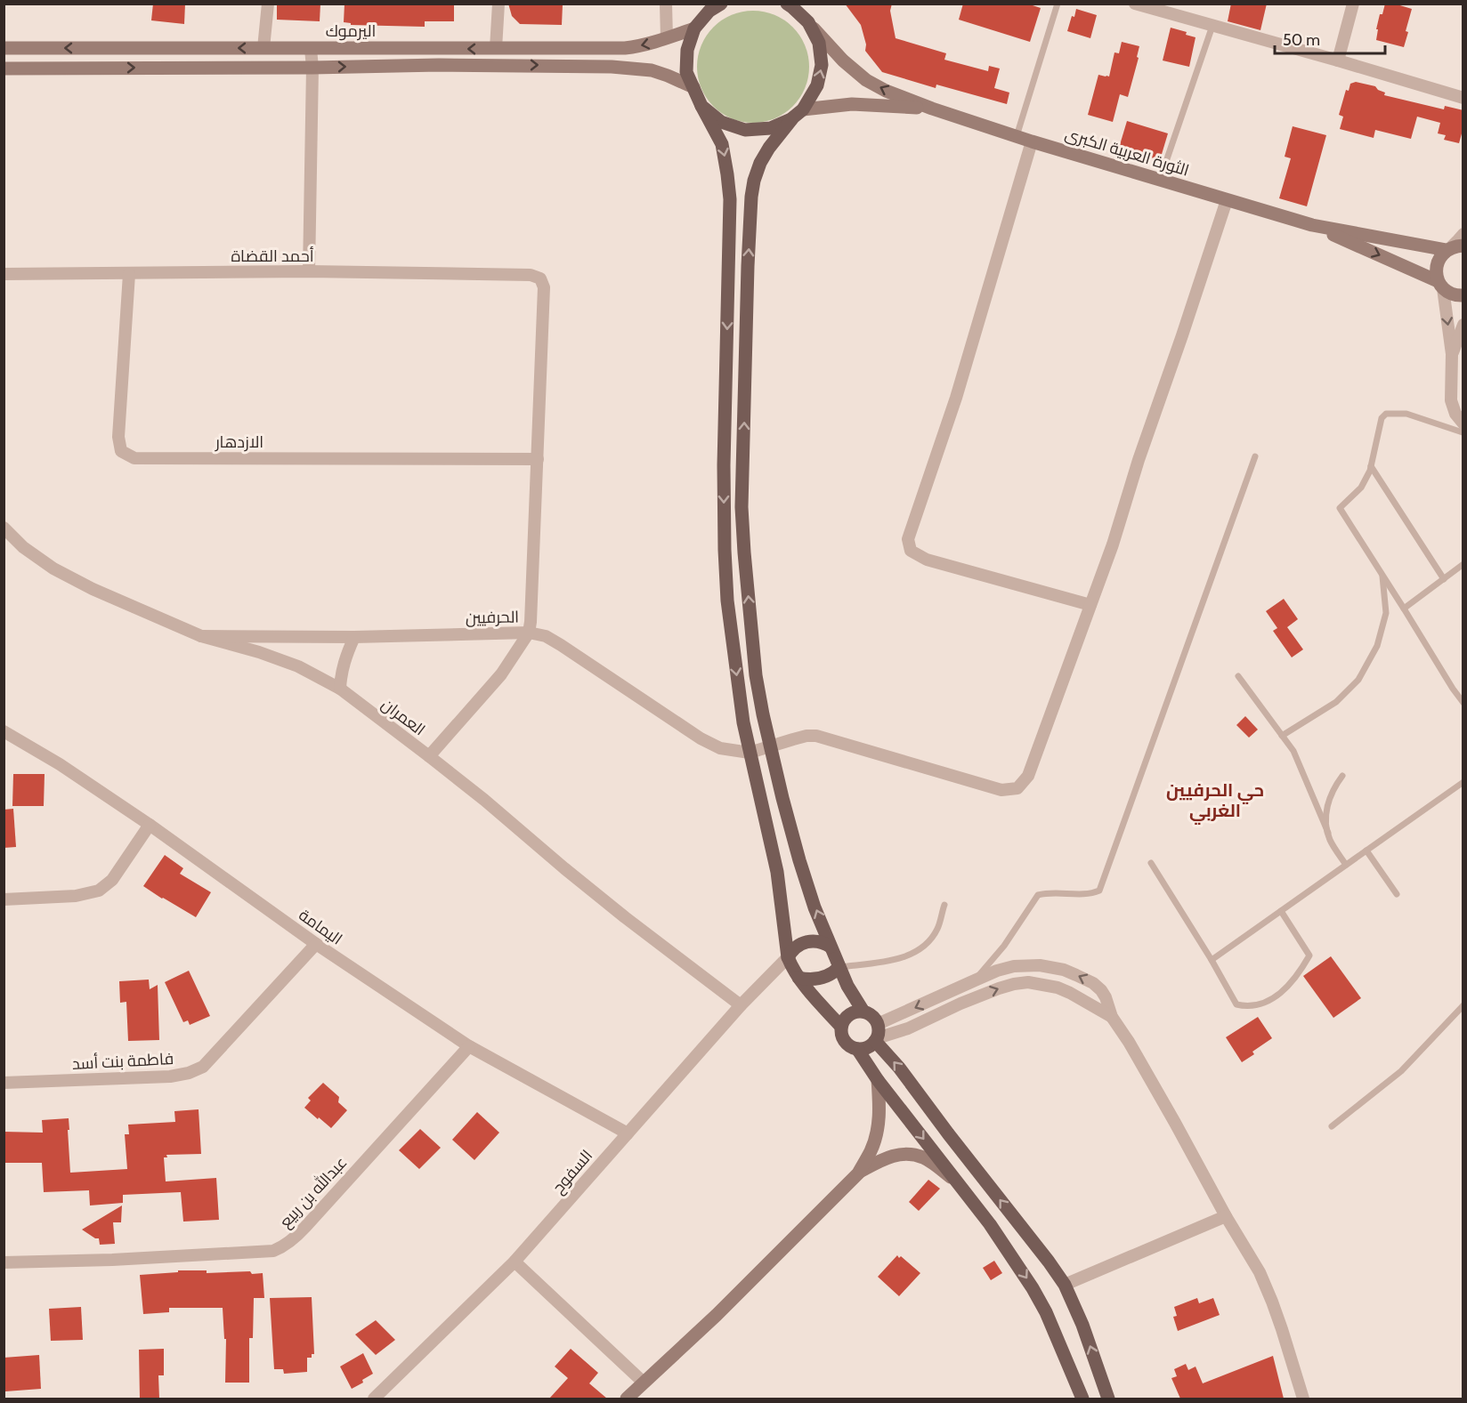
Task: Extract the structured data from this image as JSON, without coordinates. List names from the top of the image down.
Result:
{
  "streets": {
    "street": [
      "اليرموك",
      "الثورة العربية الكبرى",
      "أحمد القضاة",
      "الازدهار",
      "الحرفيين",
      "العمران",
      "اليمامة",
      "فاطمة بنت أسد",
      "السفوح",
      "عبدالله بن ربيع"
    ]
  },
  "crossings": [
    ["أحمد القضاة", "الازدهار"],
    ["الحرفيين", "العمران"],
    ["العمران", "السفوح"],
    ["اليمامة", "فاطمة بنت أسد"],
    ["اليمامة", "السفوح"],
    ["اليمامة", "عبدالله بن ربيع"]
  ],
  "districts": ["حي الحرفيين الغربي"],
  "scale_bar": "50 m"
}
